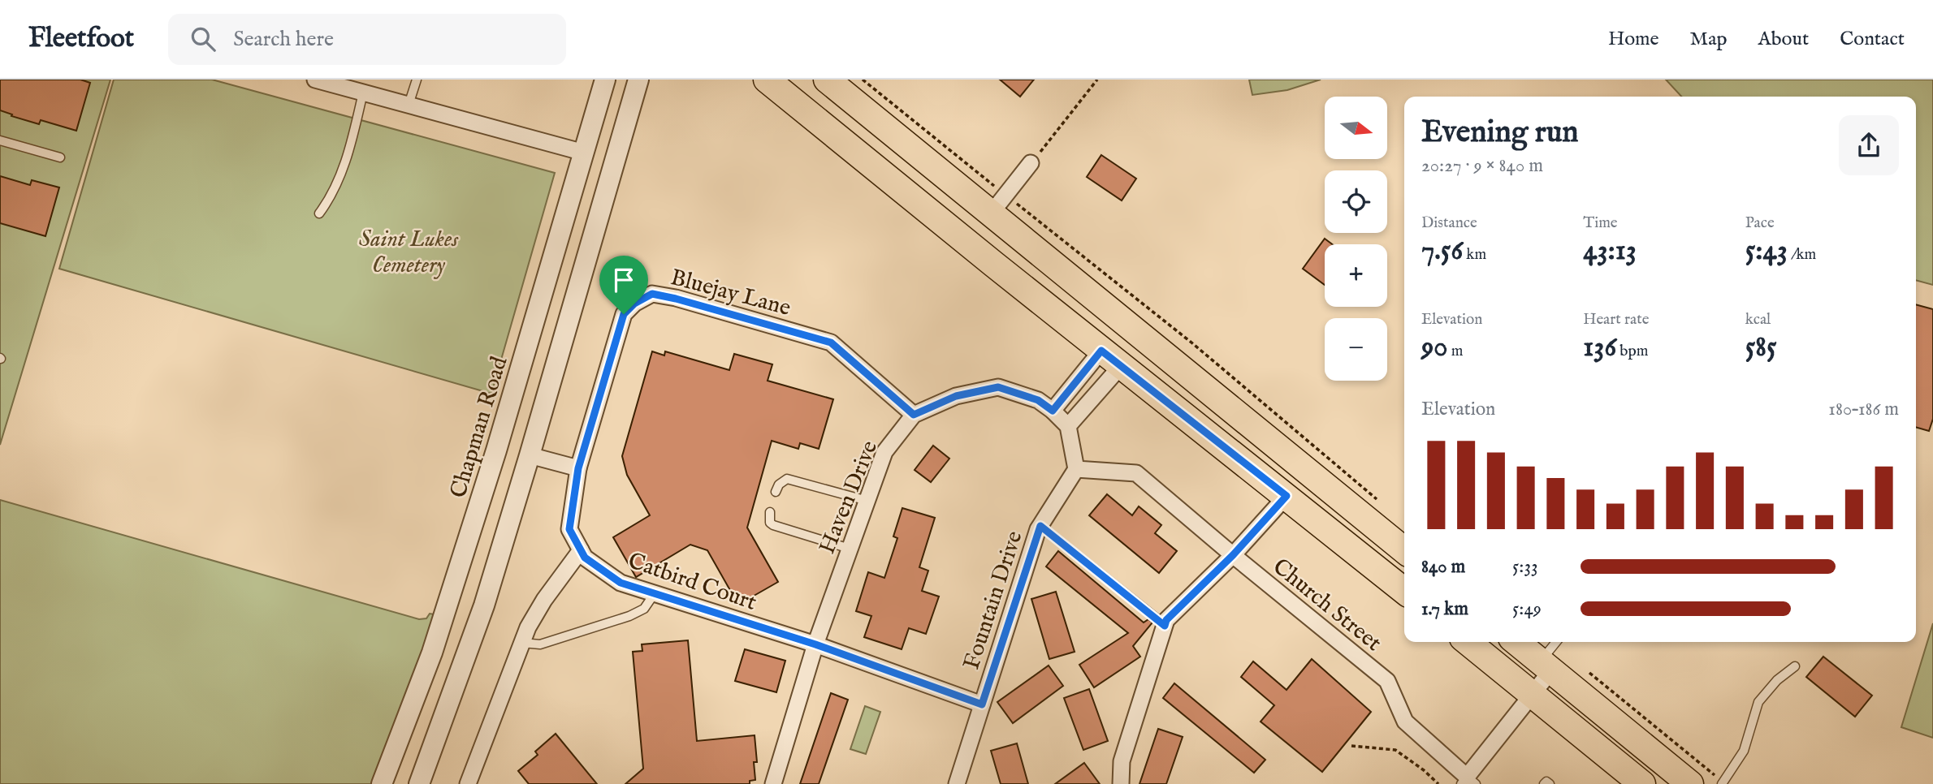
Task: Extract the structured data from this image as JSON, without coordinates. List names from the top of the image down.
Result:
{
  "streets": {
    "street": [
      "Bluejay Lane",
      "Chapman Road",
      "Haven Drive",
      "Catbird Court",
      "Fountain Drive",
      "Church Street"
    ]
  },
  "crossings": [
    ["Bluejay Lane", "Haven Drive"],
    ["Bluejay Lane", "Catbird Court"],
    ["Haven Drive", "Catbird Court"],
    ["Catbird Court", "Fountain Drive"],
    ["Fountain Drive", "Church Street"]
  ],
  "parks": ["Saint Lukes Cemetery"],
  "north": "right",
  "page": {
    "header": "Fleetfoot",
    "search": "Search here",
    "nav": [
      "Home",
      "Map",
      "About",
      "Contact"
    ],
    "map_buttons": ["+", "−"],
    "heading": ["Evening run", "20:27 · 9 × 840 m"],
    "stats": [
      ["Distance", "7.56 km"],
      ["Time", "43:13"],
      ["Pace", "5:43 /km"],
      ["Elevation", "90 m"],
      ["Heart rate", "136 bpm"],
      ["kcal", "585"]
    ],
    "chart": ["Elevation", "180–186 m"],
    "list": [
      {
        "name": "840 m",
        "note": "5:33"
      },
      {
        "name": "1.7 km",
        "note": "5:49"
      }
    ]
  }
}
